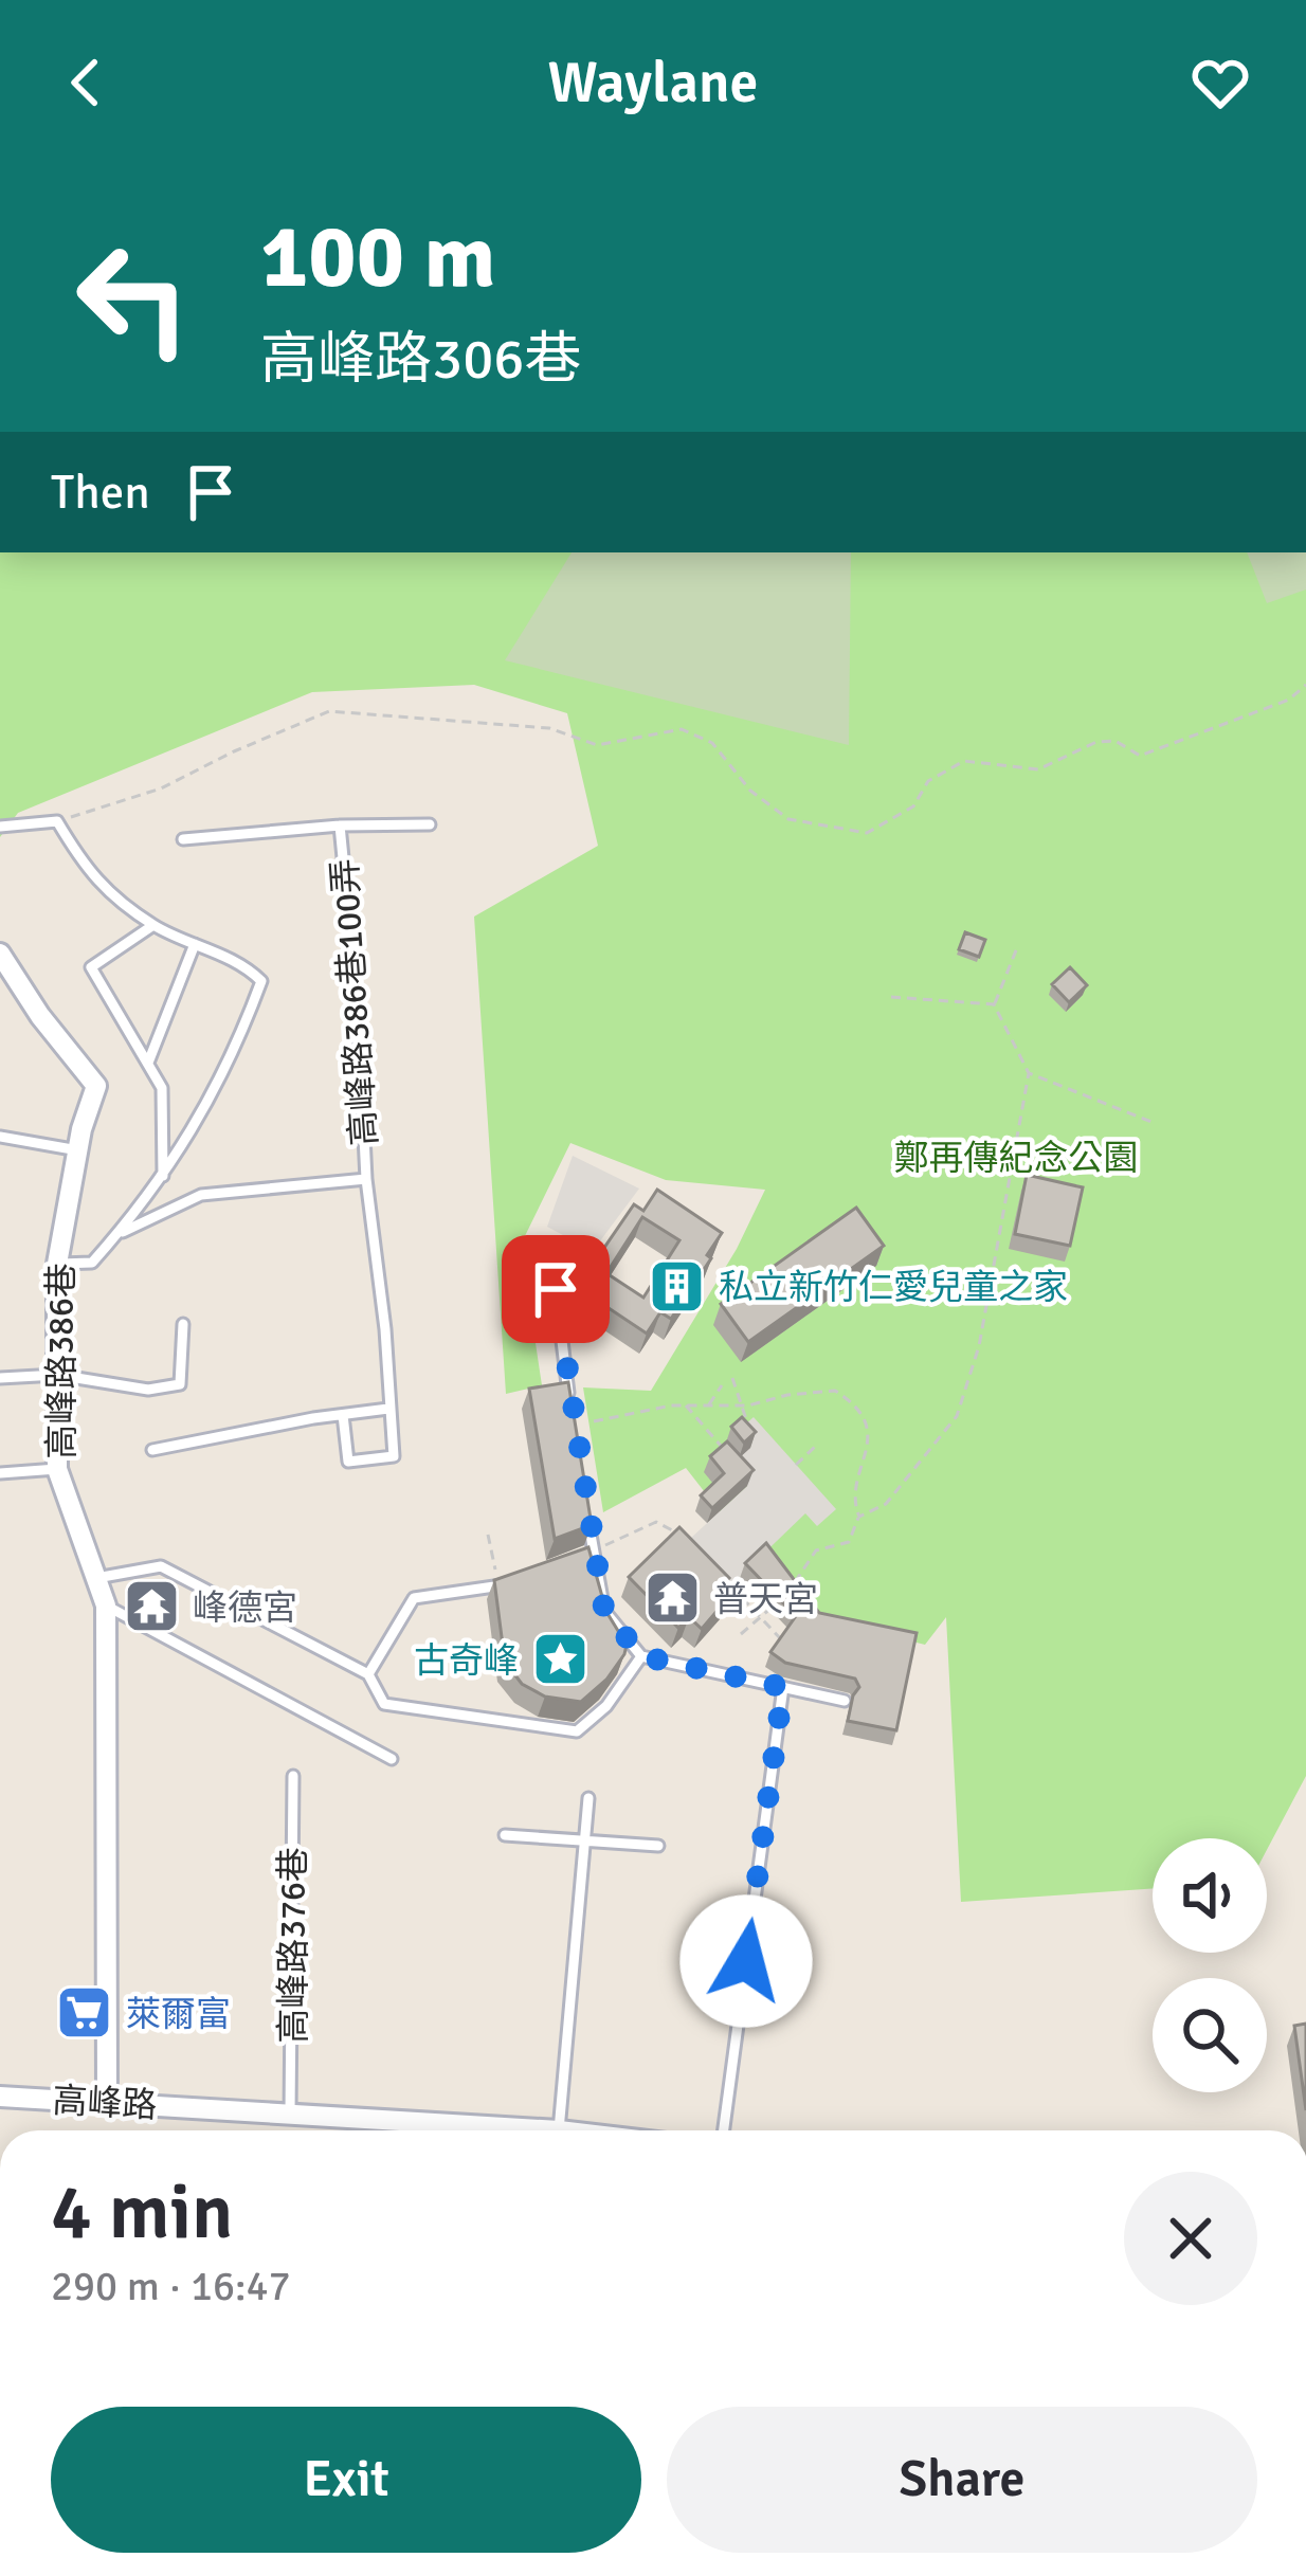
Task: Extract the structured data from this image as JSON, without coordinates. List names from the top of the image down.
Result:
{
  "streets": {
    "street": ["高峰路386巷", "高峰路"],
    "lane": ["高峰路386巷100弄", "高峰路376巷"]
  },
  "crossings": [
    ["高峰路386巷100弄", "高峰路386巷"],
    ["高峰路386巷", "高峰路"],
    ["高峰路376巷", "高峰路"]
  ],
  "parks": ["鄭再傳紀念公園"],
  "places": {
    "building": ["私立新竹仁愛兒童之家"],
    "temple": ["普天宮", "峰德宮"],
    "place": ["古奇峰"],
    "supermarket": ["萊爾富"]
  },
  "page": {
    "header": "Waylane",
    "turn": ["100 m", "高峰路306巷"],
    "then": "Then",
    "heading": ["4 min", "290 m · 16:47"],
    "buttons": ["Exit", "Share"]
  }
}
